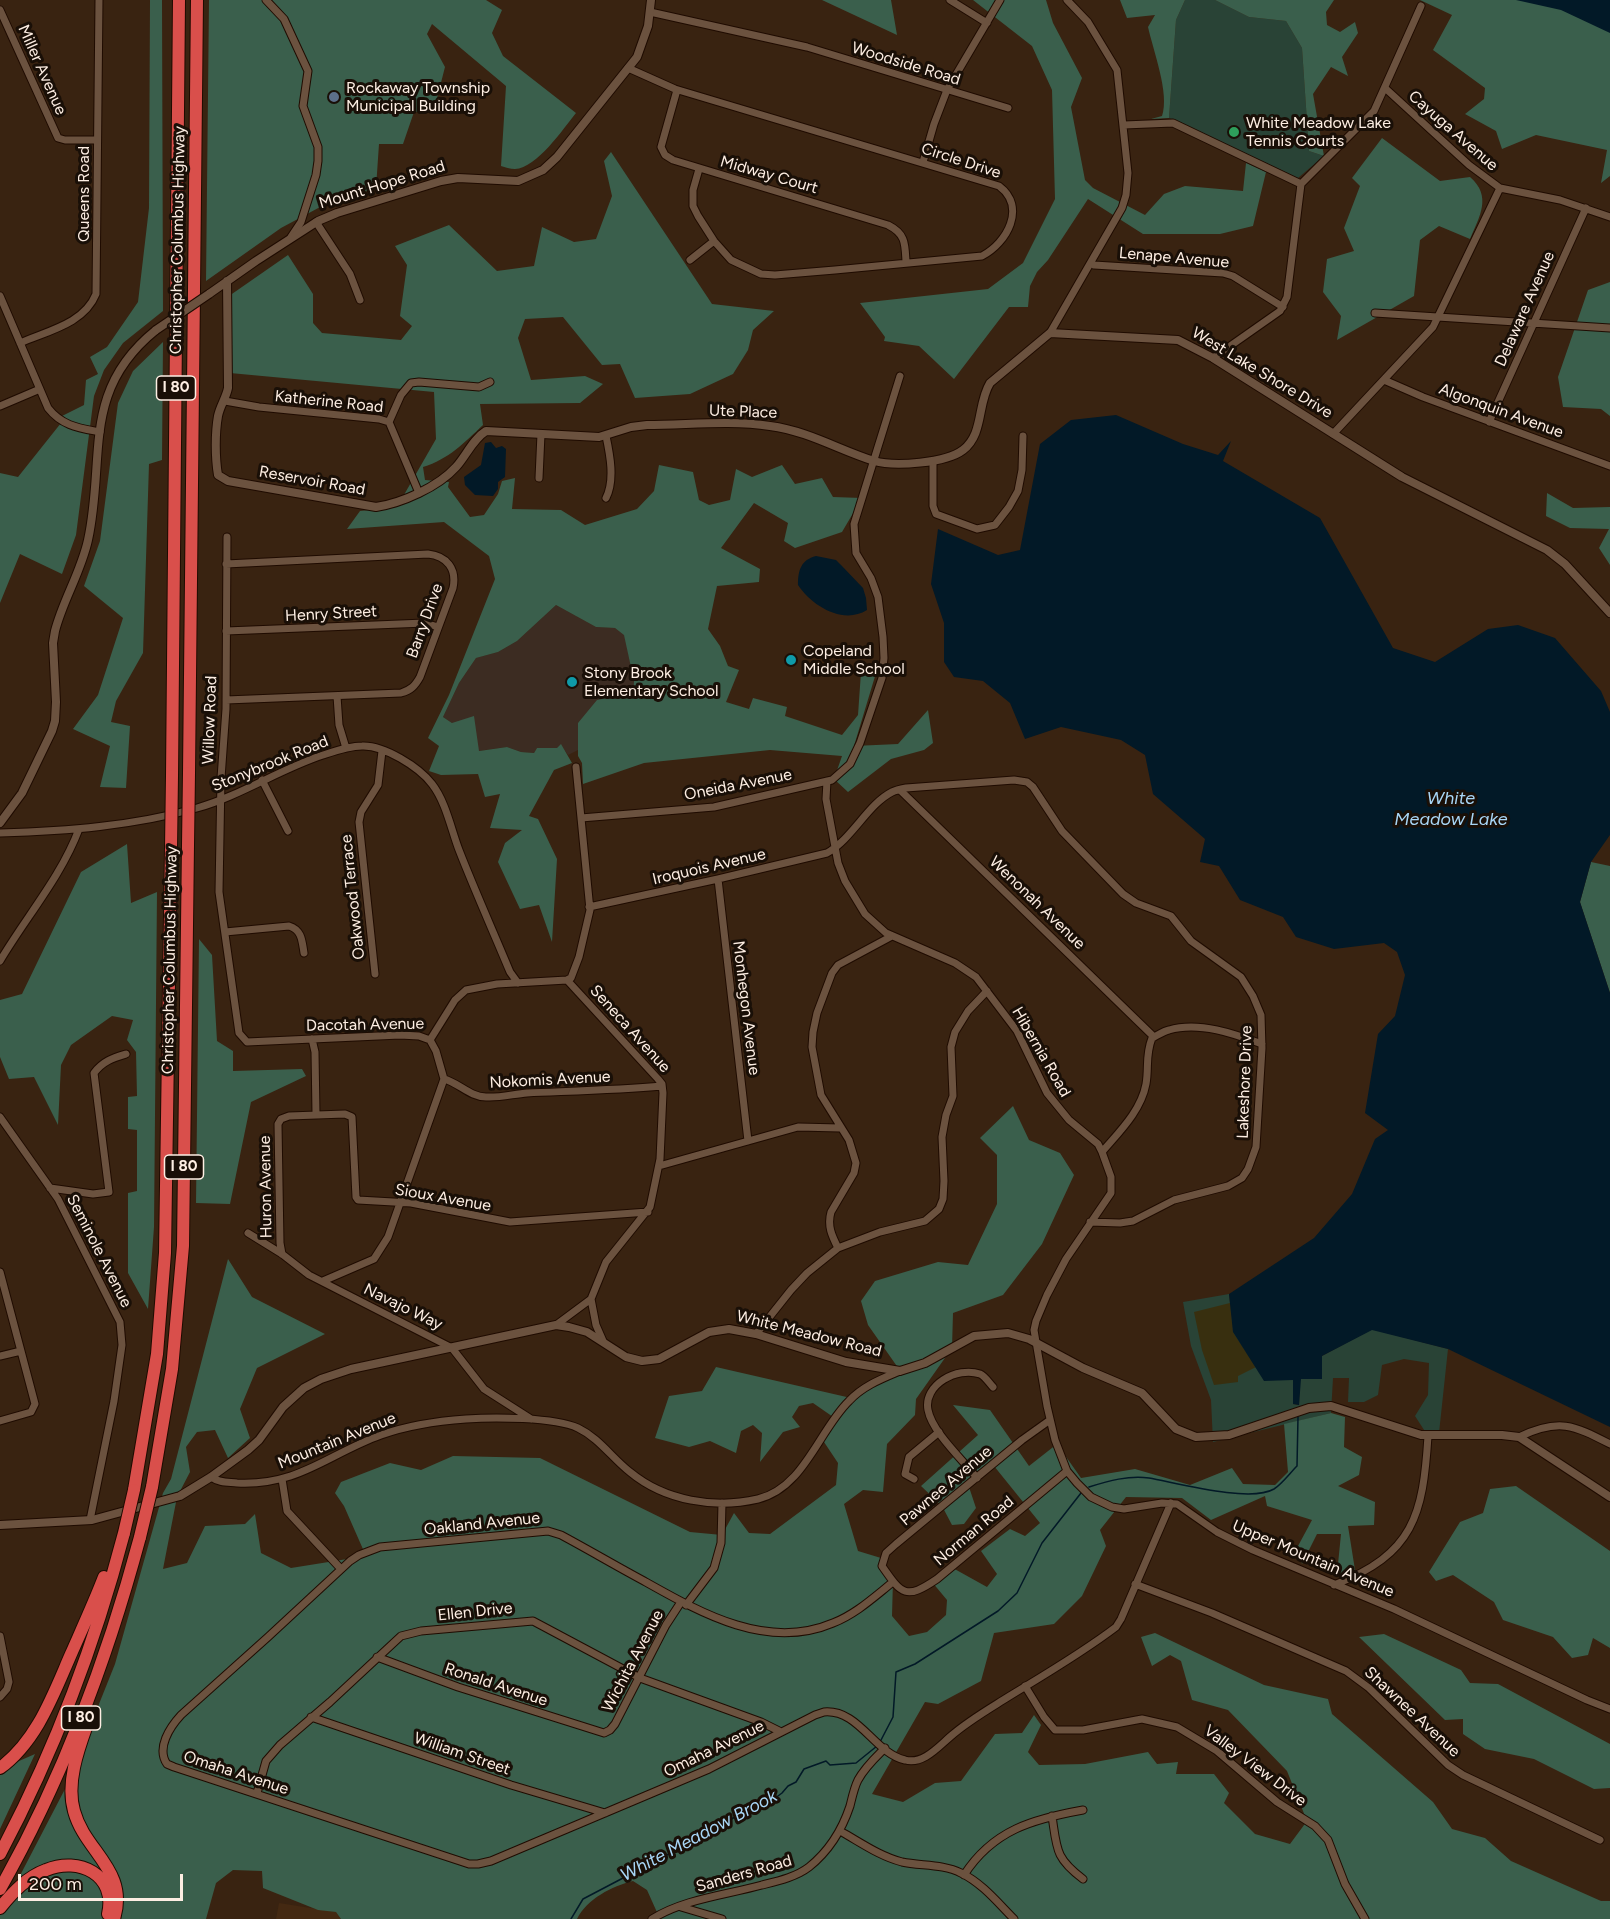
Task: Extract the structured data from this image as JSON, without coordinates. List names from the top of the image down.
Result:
{
  "streets": {
    "highway": ["Christopher Columbus Highway", "I 80"],
    "street": [
      "Woodside Road",
      "Miller Avenue",
      "Cayuga Avenue",
      "Circle Drive",
      "Midway Court",
      "Mount Hope Road",
      "Queens Road",
      "Lenape Avenue",
      "Delaware Avenue",
      "West Lake Shore Drive",
      "Katherine Road",
      "Algonquin Avenue",
      "Ute Place",
      "Reservoir Road",
      "Henry Street",
      "Barry Drive",
      "Willow Road",
      "Stonybrook Road",
      "Oneida Avenue",
      "Iroquois Avenue",
      "Oakwood Terrace",
      "Wenonah Avenue",
      "Monhegon Avenue",
      "Dacotah Avenue",
      "Seneca Avenue",
      "Hibernia Road",
      "Nokomis Avenue",
      "Lakeshore Drive",
      "Huron Avenue",
      "Sioux Avenue",
      "Seminole Avenue",
      "Navajo Way",
      "White Meadow Road",
      "Mountain Avenue",
      "Pawnee Avenue",
      "Oakland Avenue",
      "Norman Road",
      "Upper Mountain Avenue",
      "Ellen Drive",
      "Wichita Avenue",
      "Ronald Avenue",
      "Shawnee Avenue",
      "Omaha Avenue",
      "William Street",
      "Valley View Drive",
      "Sanders Road"
    ]
  },
  "crossings": [
    ["Woodside Road", "Mount Hope Road"],
    ["Miller Avenue", "Queens Road"],
    ["Cayuga Avenue", "Delaware Avenue"],
    ["Circle Drive", "Midway Court"],
    ["Circle Drive", "Mount Hope Road"],
    ["Mount Hope Road", "Reservoir Road"],
    ["Delaware Avenue", "Algonquin Avenue"],
    ["Katherine Road", "Reservoir Road"],
    ["Ute Place", "Reservoir Road"],
    ["Henry Street", "Barry Drive"],
    ["Henry Street", "Willow Road"],
    ["Barry Drive", "Willow Road"],
    ["Willow Road", "Stonybrook Road"],
    ["Willow Road", "Dacotah Avenue"],
    ["Stonybrook Road", "Oakwood Terrace"],
    ["Stonybrook Road", "Dacotah Avenue"],
    ["Oneida Avenue", "Seneca Avenue"],
    ["Iroquois Avenue", "Monhegon Avenue"],
    ["Iroquois Avenue", "Seneca Avenue"],
    ["Iroquois Avenue", "Hibernia Road"],
    ["Iroquois Avenue", "Lakeshore Drive"],
    ["Wenonah Avenue", "Lakeshore Drive"],
    ["Dacotah Avenue", "Seneca Avenue"],
    ["Seneca Avenue", "Nokomis Avenue"],
    ["Seneca Avenue", "Sioux Avenue"],
    ["Hibernia Road", "Lakeshore Drive"],
    ["Huron Avenue", "Sioux Avenue"],
    ["Huron Avenue", "Navajo Way"],
    ["Seminole Avenue", "White Meadow Road"],
    ["Navajo Way", "White Meadow Road"],
    ["Navajo Way", "Mountain Avenue"],
    ["White Meadow Road", "Mountain Avenue"],
    ["Mountain Avenue", "Wichita Avenue"],
    ["Pawnee Avenue", "Oakland Avenue"],
    ["Pawnee Avenue", "Norman Road"],
    ["Oakland Avenue", "Norman Road"],
    ["Oakland Avenue", "Wichita Avenue"],
    ["Oakland Avenue", "Omaha Avenue"],
    ["Upper Mountain Avenue", "Omaha Avenue"],
    ["Ellen Drive", "Wichita Avenue"],
    ["Ellen Drive", "Ronald Avenue"],
    ["Ellen Drive", "Omaha Avenue"],
    ["Ellen Drive", "William Street"],
    ["Wichita Avenue", "Ronald Avenue"],
    ["Shawnee Avenue", "Omaha Avenue"],
    ["Omaha Avenue", "William Street"],
    ["Omaha Avenue", "Valley View Drive"],
    ["Omaha Avenue", "Sanders Road"]
  ],
  "water": ["White Meadow Lake", "White Meadow Brook"],
  "places": [
    "Rockaway Township Municipal Building",
    "White Meadow Lake Tennis Courts",
    "Copeland Middle School",
    "Stony Brook Elementary School"
  ],
  "scale_bar": "200 m"
}
